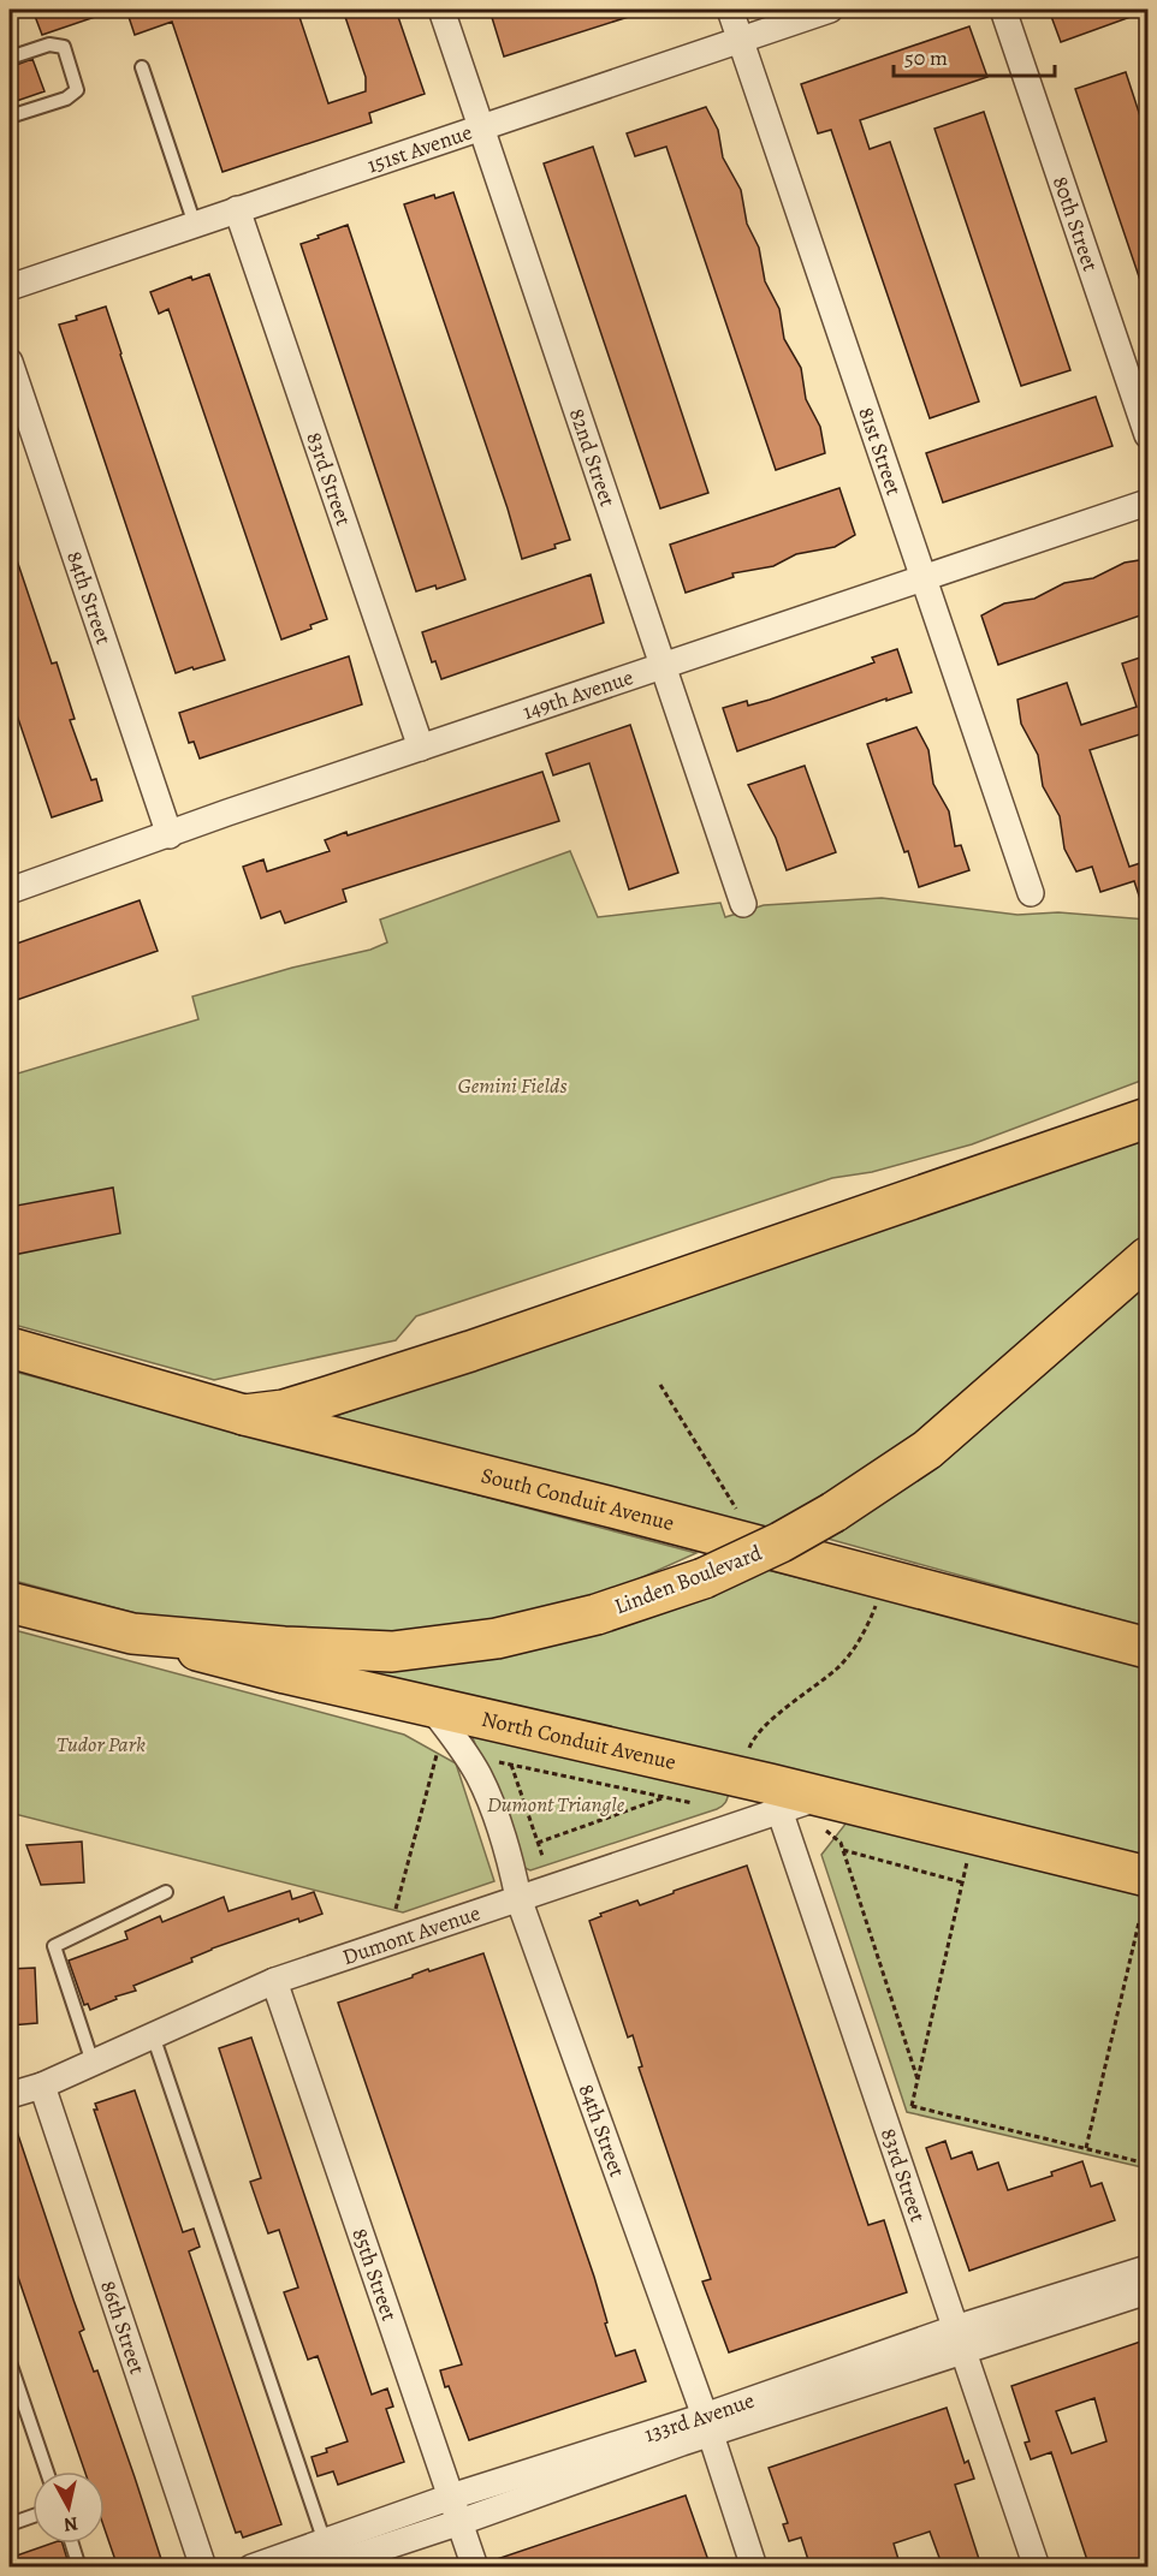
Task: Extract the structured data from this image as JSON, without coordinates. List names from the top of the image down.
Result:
{
  "streets": {
    "main road": ["South Conduit Avenue", "Linden Boulevard", "North Conduit Avenue"],
    "street": [
      "151st Avenue",
      "80th Street",
      "81st Street",
      "82nd Street",
      "83rd Street",
      "84th Street",
      "149th Avenue",
      "Dumont Avenue",
      "85th Street",
      "86th Street",
      "133rd Avenue"
    ]
  },
  "crossings": [
    ["151st Avenue", "81st Street"],
    ["151st Avenue", "82nd Street"],
    ["151st Avenue", "83rd Street"],
    ["81st Street", "149th Avenue"],
    ["82nd Street", "149th Avenue"],
    ["83rd Street", "149th Avenue"],
    ["83rd Street", "North Conduit Avenue"],
    ["83rd Street", "Dumont Avenue"],
    ["83rd Street", "133rd Avenue"],
    ["84th Street", "149th Avenue"],
    ["84th Street", "North Conduit Avenue"],
    ["84th Street", "Dumont Avenue"],
    ["84th Street", "133rd Avenue"],
    ["Linden Boulevard", "North Conduit Avenue"],
    ["North Conduit Avenue", "Dumont Avenue"],
    ["Dumont Avenue", "85th Street"],
    ["Dumont Avenue", "86th Street"],
    ["85th Street", "133rd Avenue"]
  ],
  "parks": ["Gemini Fields", "Tudor Park", "Dumont Triangle"],
  "scale_bar": "50 m",
  "north": "bottom"
}
